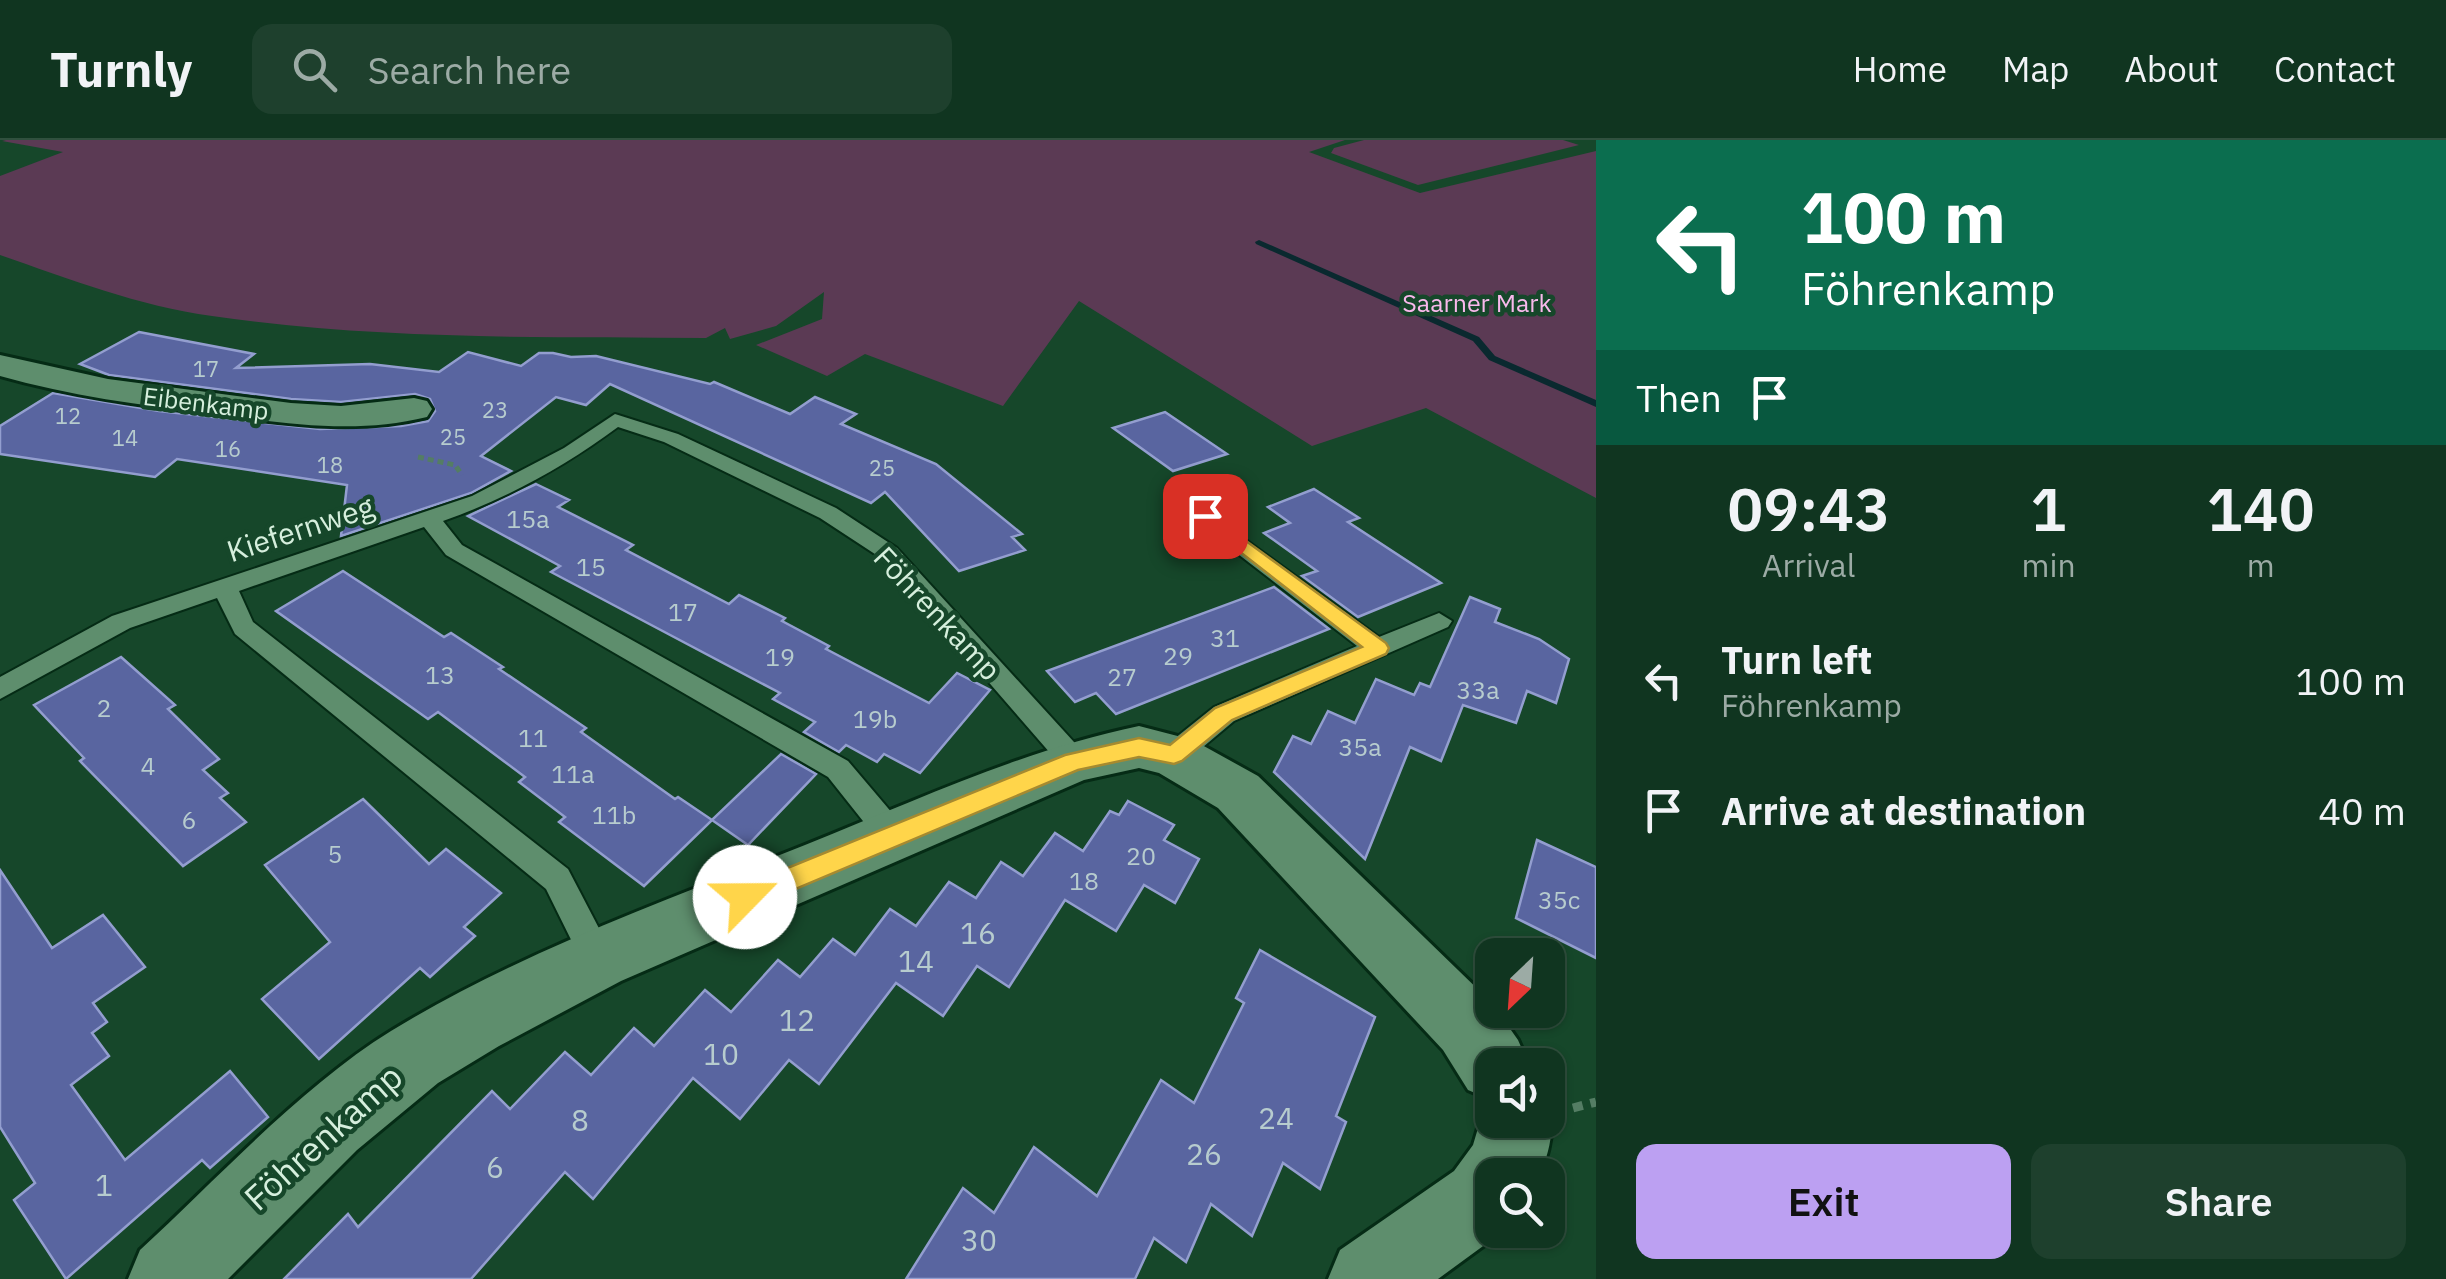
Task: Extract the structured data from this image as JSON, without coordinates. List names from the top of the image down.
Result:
{
  "streets": {
    "street": ["Eibenkamp", "Föhrenkamp"],
    "lane": ["Kiefernweg"]
  },
  "crossings": [
    ["Kiefernweg", "Föhrenkamp"]
  ],
  "parks": ["Saarner Mark"],
  "house_numbers": [
    "17",
    "23",
    "12",
    "25",
    "14",
    "16",
    "18",
    "25",
    "15a",
    "15",
    "17",
    "31",
    "29",
    "19",
    "13",
    "27",
    "33a",
    "2",
    "19b",
    "11",
    "35a",
    "4",
    "11a",
    "11b",
    "6",
    "5",
    "20",
    "18",
    "35c",
    "16",
    "14",
    "12",
    "10",
    "24",
    "8",
    "26",
    "6",
    "1",
    "30"
  ],
  "north": "bottom left",
  "page": {
    "header": "Turnly",
    "search": "Search here",
    "nav": [
      "Home",
      "Map",
      "About",
      "Contact"
    ],
    "turn": ["100 m", "Föhrenkamp"],
    "then": "Then",
    "eta": [
      "09:43",
      "Arrival",
      "1",
      "min",
      "140",
      "m"
    ],
    "list": [
      {
        "name": "Turn left",
        "note": "Föhrenkamp",
        "value": "100 m"
      },
      {
        "name": "Arrive at destination",
        "value": "40 m"
      }
    ],
    "buttons": ["Exit", "Share"]
  }
}
